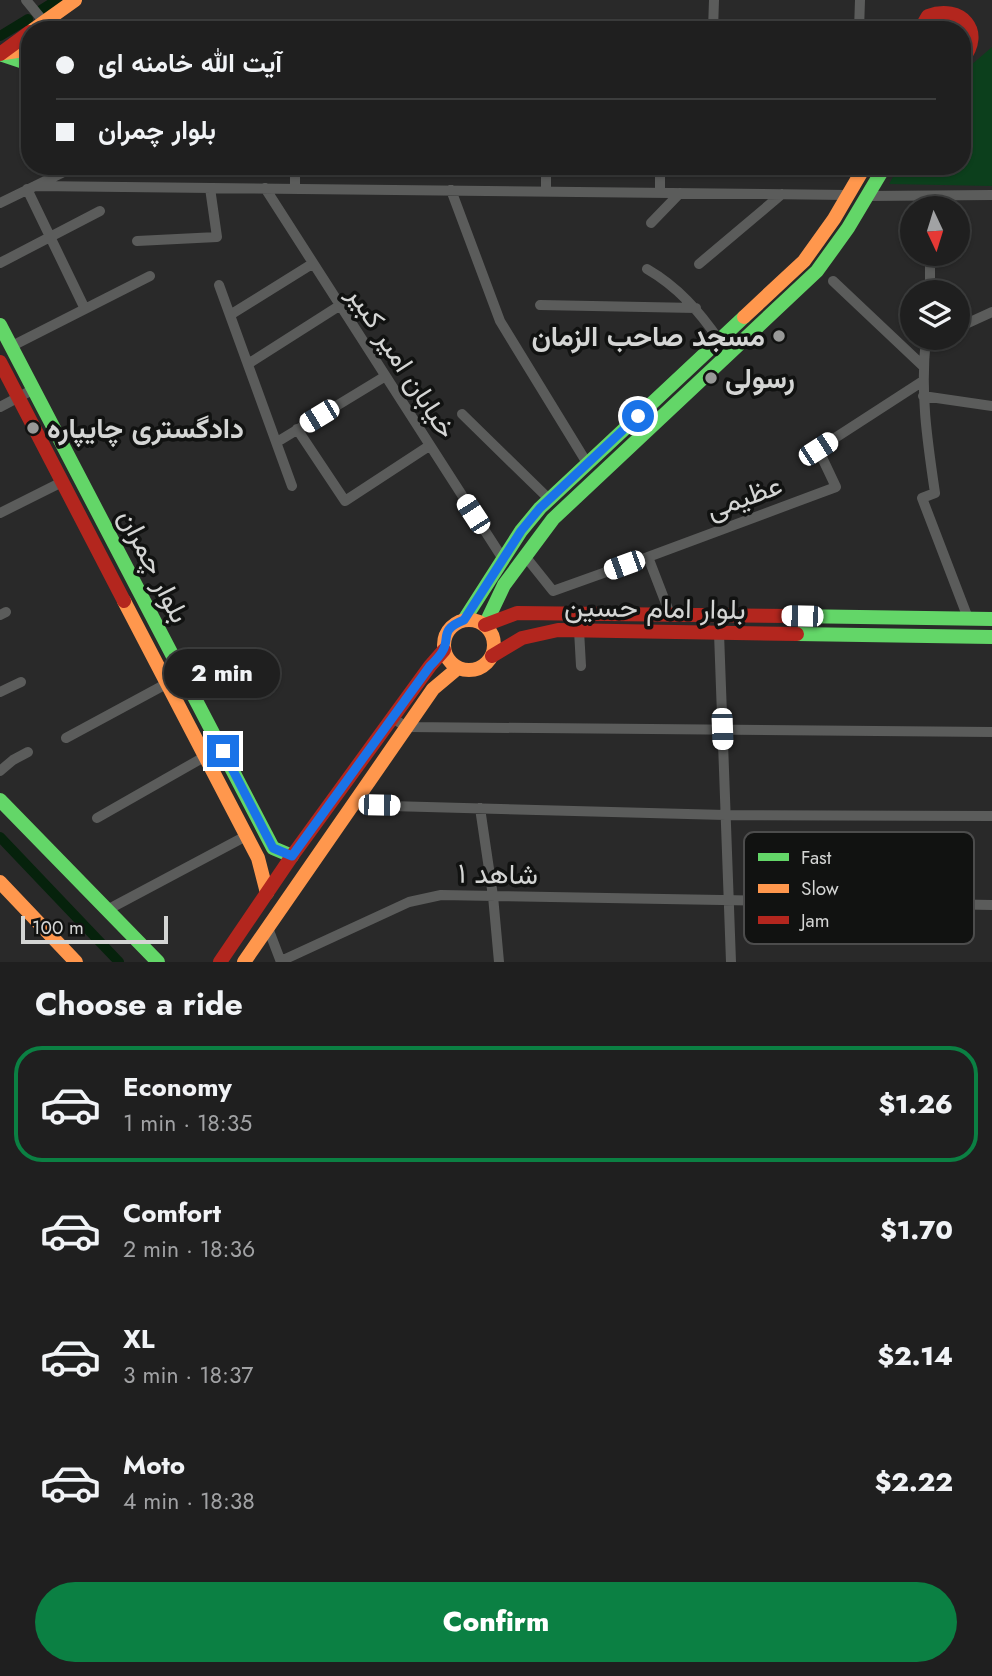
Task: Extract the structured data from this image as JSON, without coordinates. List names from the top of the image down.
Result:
{
  "streets": {
    "street": [
      "خیابان امیر کبیر",
      "عظیمی",
      "بلوار چمران",
      "بلوار امام حسین",
      "شاهد ۱"
    ]
  },
  "places": ["مسجد صاحب الزمان", "رسولی", "دادگستری چایپاره"],
  "legend": ["Fast", "Slow", "Jam"],
  "scale_bar": "100 m",
  "north": "bottom",
  "page": {
    "banner": ["آیت الله خامنه ای", "بلوار چمران"],
    "bubble": "2 min",
    "scale": "100 m",
    "heading": "Choose a ride",
    "list": [
      {
        "name": "Economy",
        "note": "1 min · 18:35",
        "value": "$1.26"
      },
      {
        "name": "Comfort",
        "note": "2 min · 18:36",
        "value": "$1.70"
      },
      {
        "name": "XL",
        "note": "3 min · 18:37",
        "value": "$2.14"
      },
      {
        "name": "Moto",
        "note": "4 min · 18:38",
        "value": "$2.22"
      }
    ],
    "buttons": "Confirm"
  }
}
